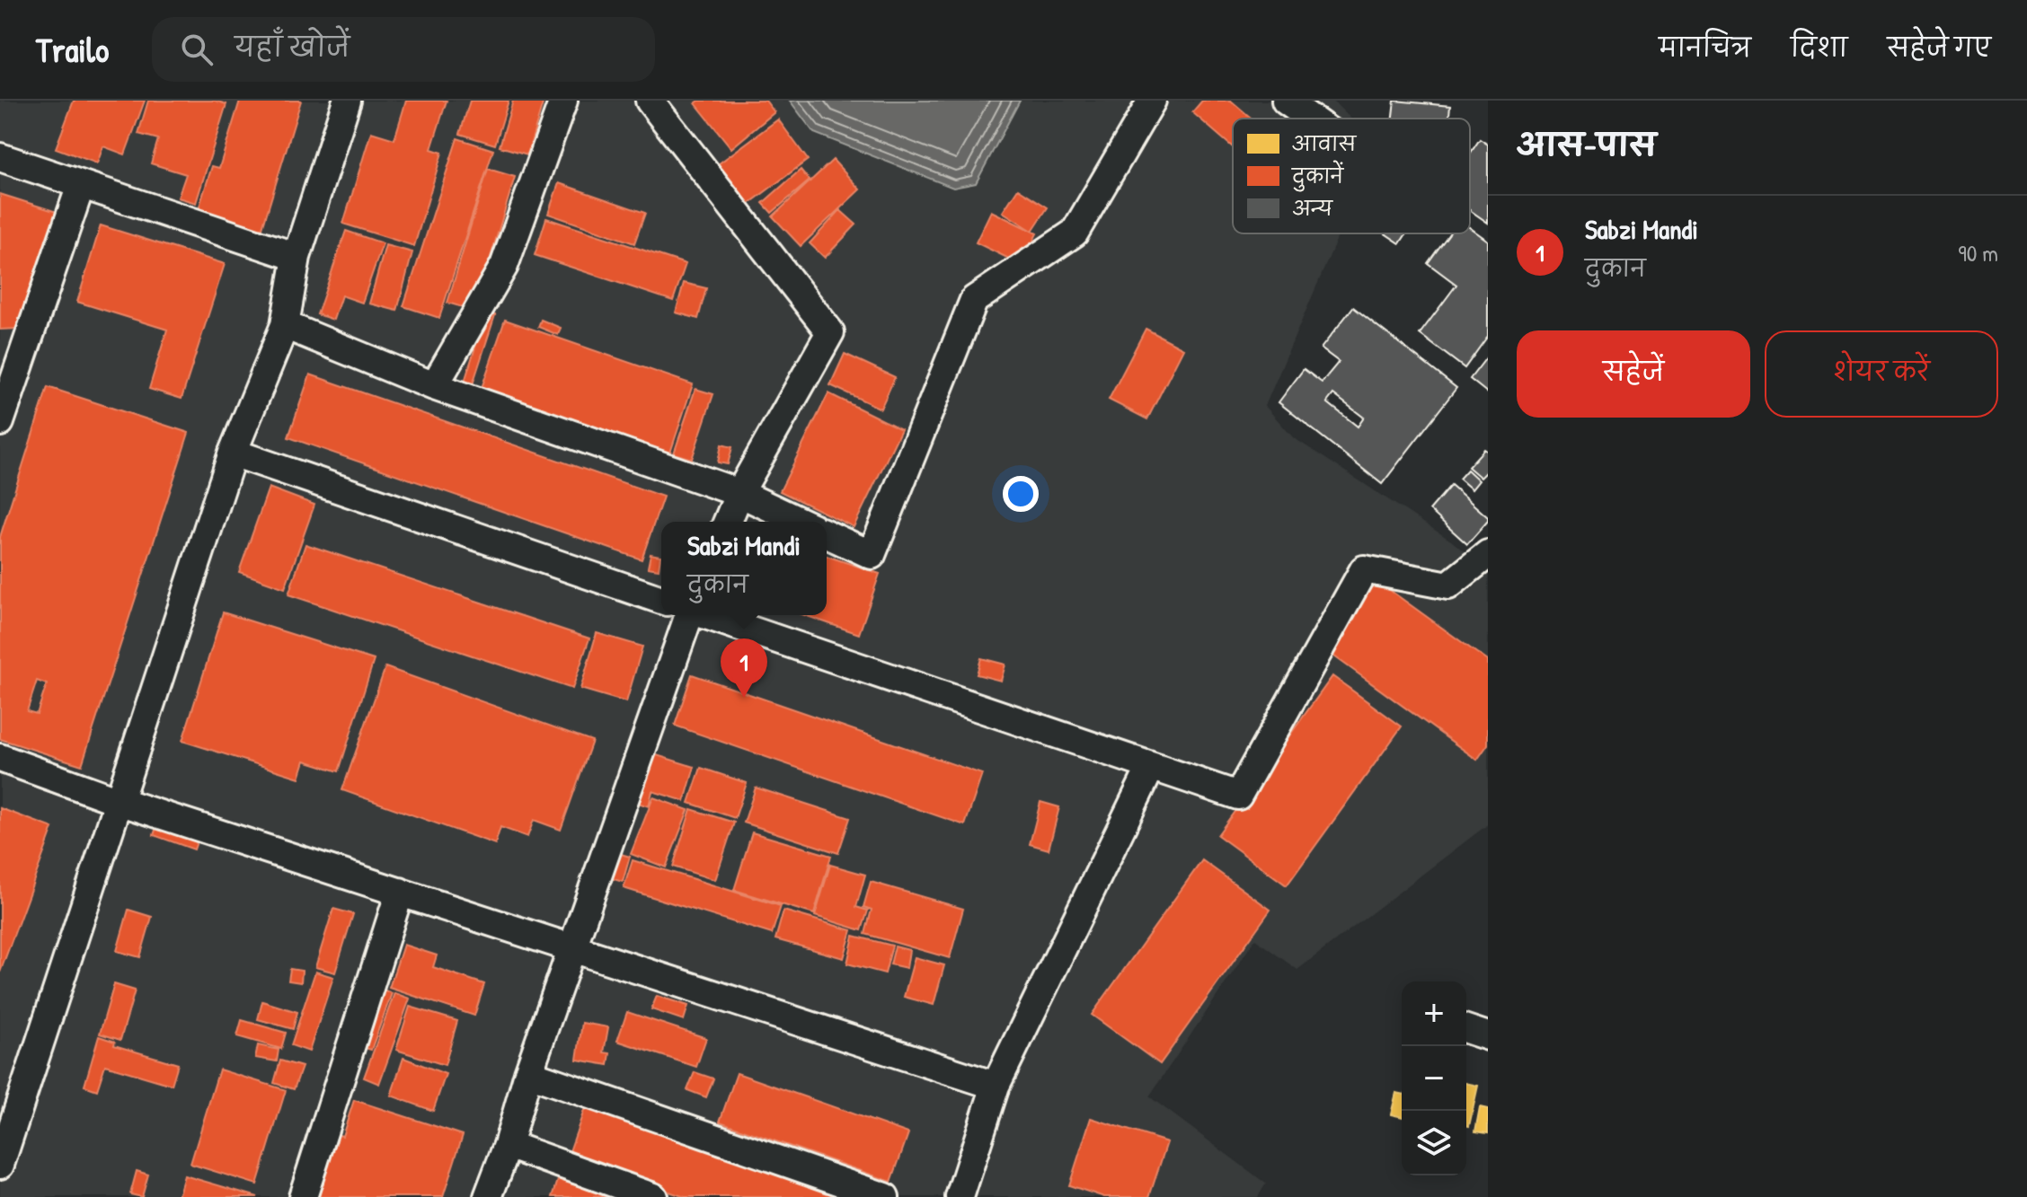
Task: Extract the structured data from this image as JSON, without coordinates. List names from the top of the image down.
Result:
{
  "legend": ["आवास", "दुकानें", "अन्य"],
  "page": {
    "header": "Trailo",
    "search": "यहाँ खोजें",
    "nav": ["मानचित्र", "दिशा", "सहेजे गए"],
    "heading": "आस-पास",
    "list": [
      {
        "mark": "1",
        "name": "Sabzi Mandi",
        "note": "दुकान",
        "value": "90 m"
      }
    ],
    "buttons": ["सहेजें", "शेयर करें"],
    "popup": ["Sabzi Mandi", "दुकान"],
    "pins": "1",
    "map_buttons": ["+", "−"]
  }
}
